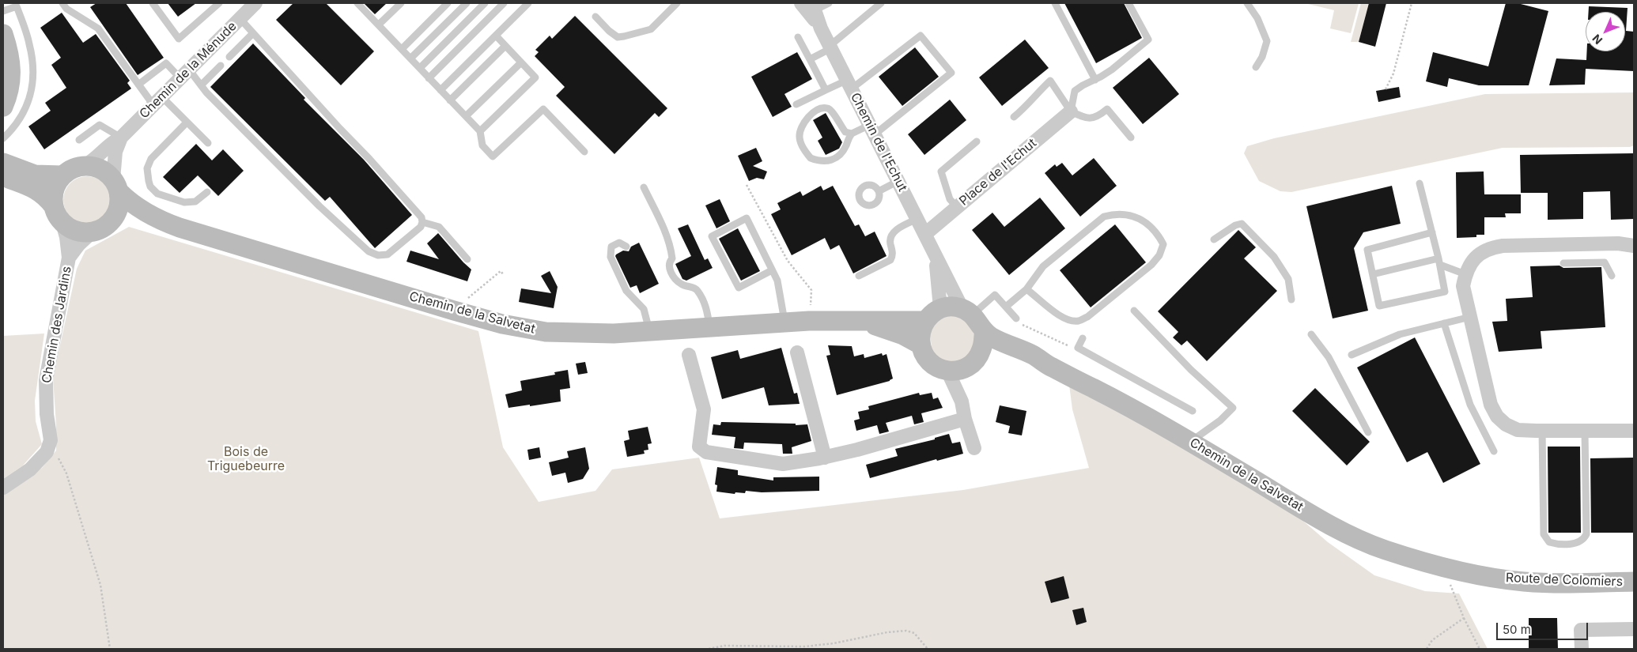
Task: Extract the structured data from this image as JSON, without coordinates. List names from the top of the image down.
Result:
{
  "streets": {
    "main road": ["Chemin de la Salvetat", "Route de Colomiers"],
    "street": [
      "Chemin de la Ménude",
      "Chemin de l'Echut",
      "Place de l'Echut",
      "Chemin des Jardins"
    ]
  },
  "crossings": [
    ["Chemin de la Ménude", "Chemin de la Salvetat"],
    ["Chemin de la Ménude", "Chemin des Jardins"],
    ["Chemin de l'Echut", "Place de l'Echut"],
    ["Chemin de l'Echut", "Chemin de la Salvetat"],
    ["Chemin de la Salvetat", "Chemin des Jardins"],
    ["Chemin de la Salvetat", "Route de Colomiers"]
  ],
  "parks": ["Bois de Triguebeurre"],
  "scale_bar": "50 m",
  "north": "bottom left"
}
